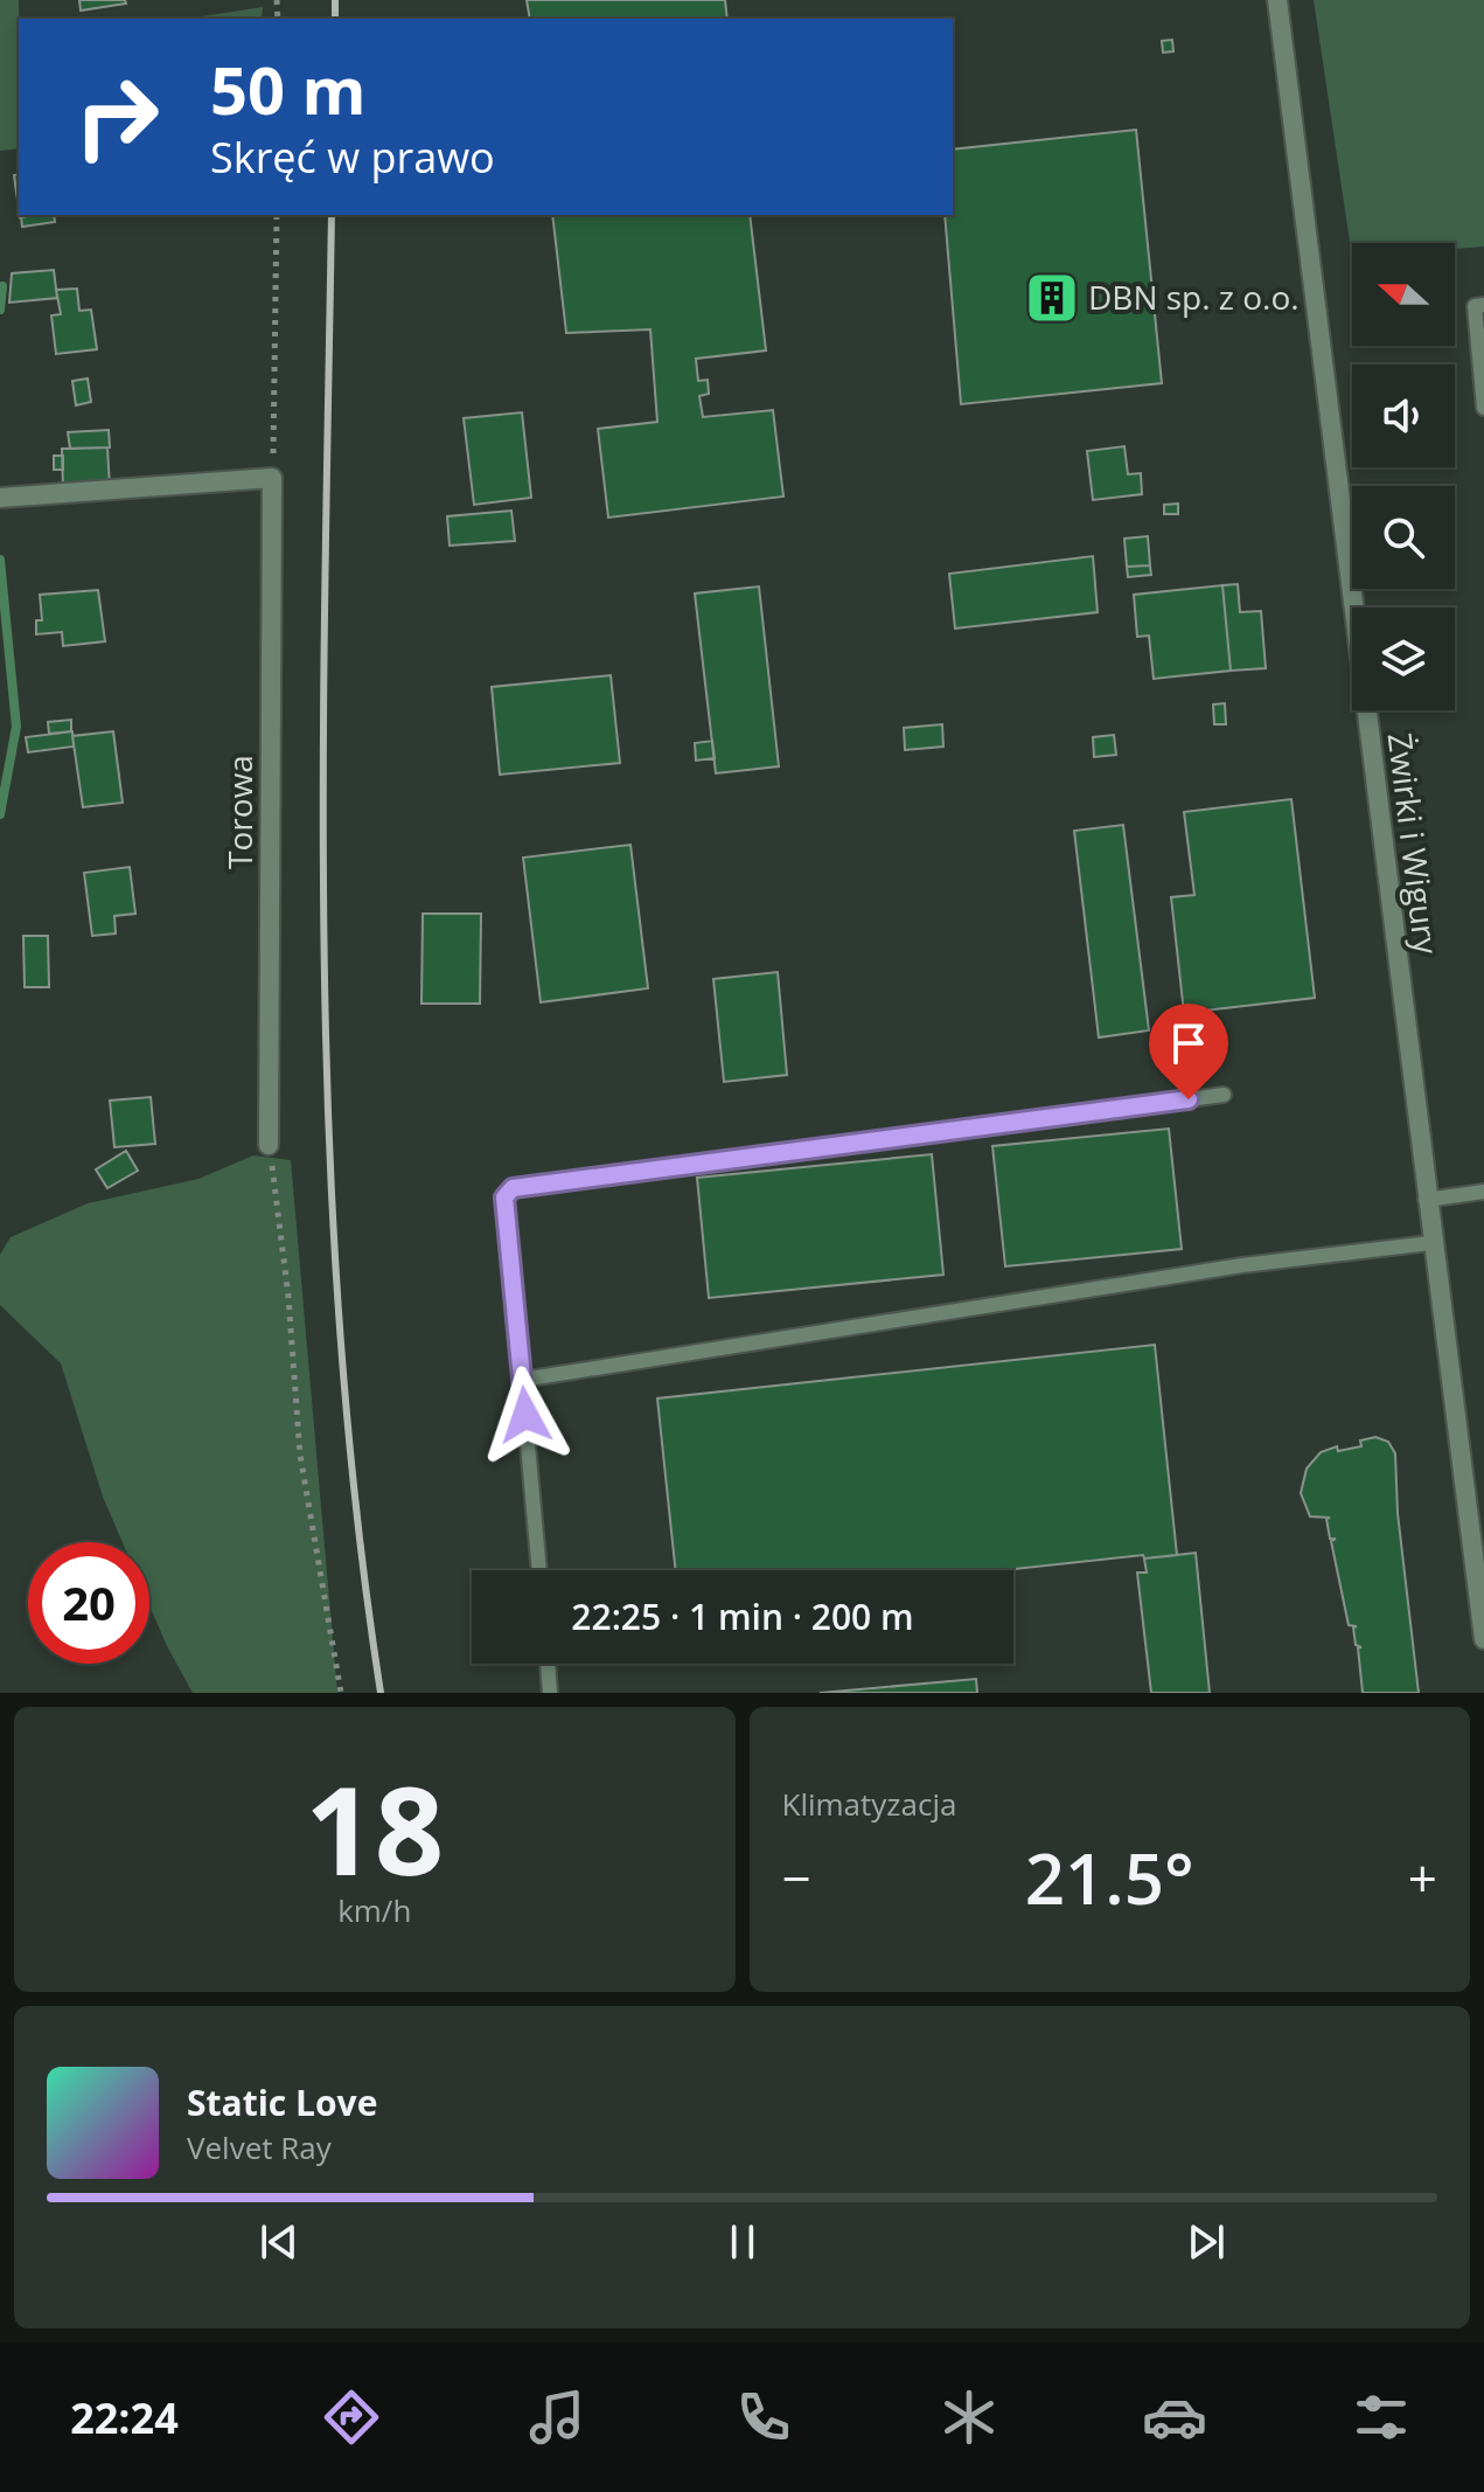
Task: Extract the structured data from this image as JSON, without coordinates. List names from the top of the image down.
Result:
{
  "streets": {
    "street": ["Torowa", "Żwirki i Wigury"]
  },
  "places": {
    "building": ["DBN sp. z o.o."]
  },
  "north": "left",
  "page": {
    "turn": ["50 m", "Skręć w prawo"],
    "limit": "20",
    "trip": "22:25 · 1 min · 200 m",
    "tile": [
      ["18", "km/h"],
      "Klimatyzacja"
    ],
    "heat": ["−", "21.5°", "+"],
    "song": ["Static Love", "Velvet Ray"],
    "tabs": "22:24"
  }
}
